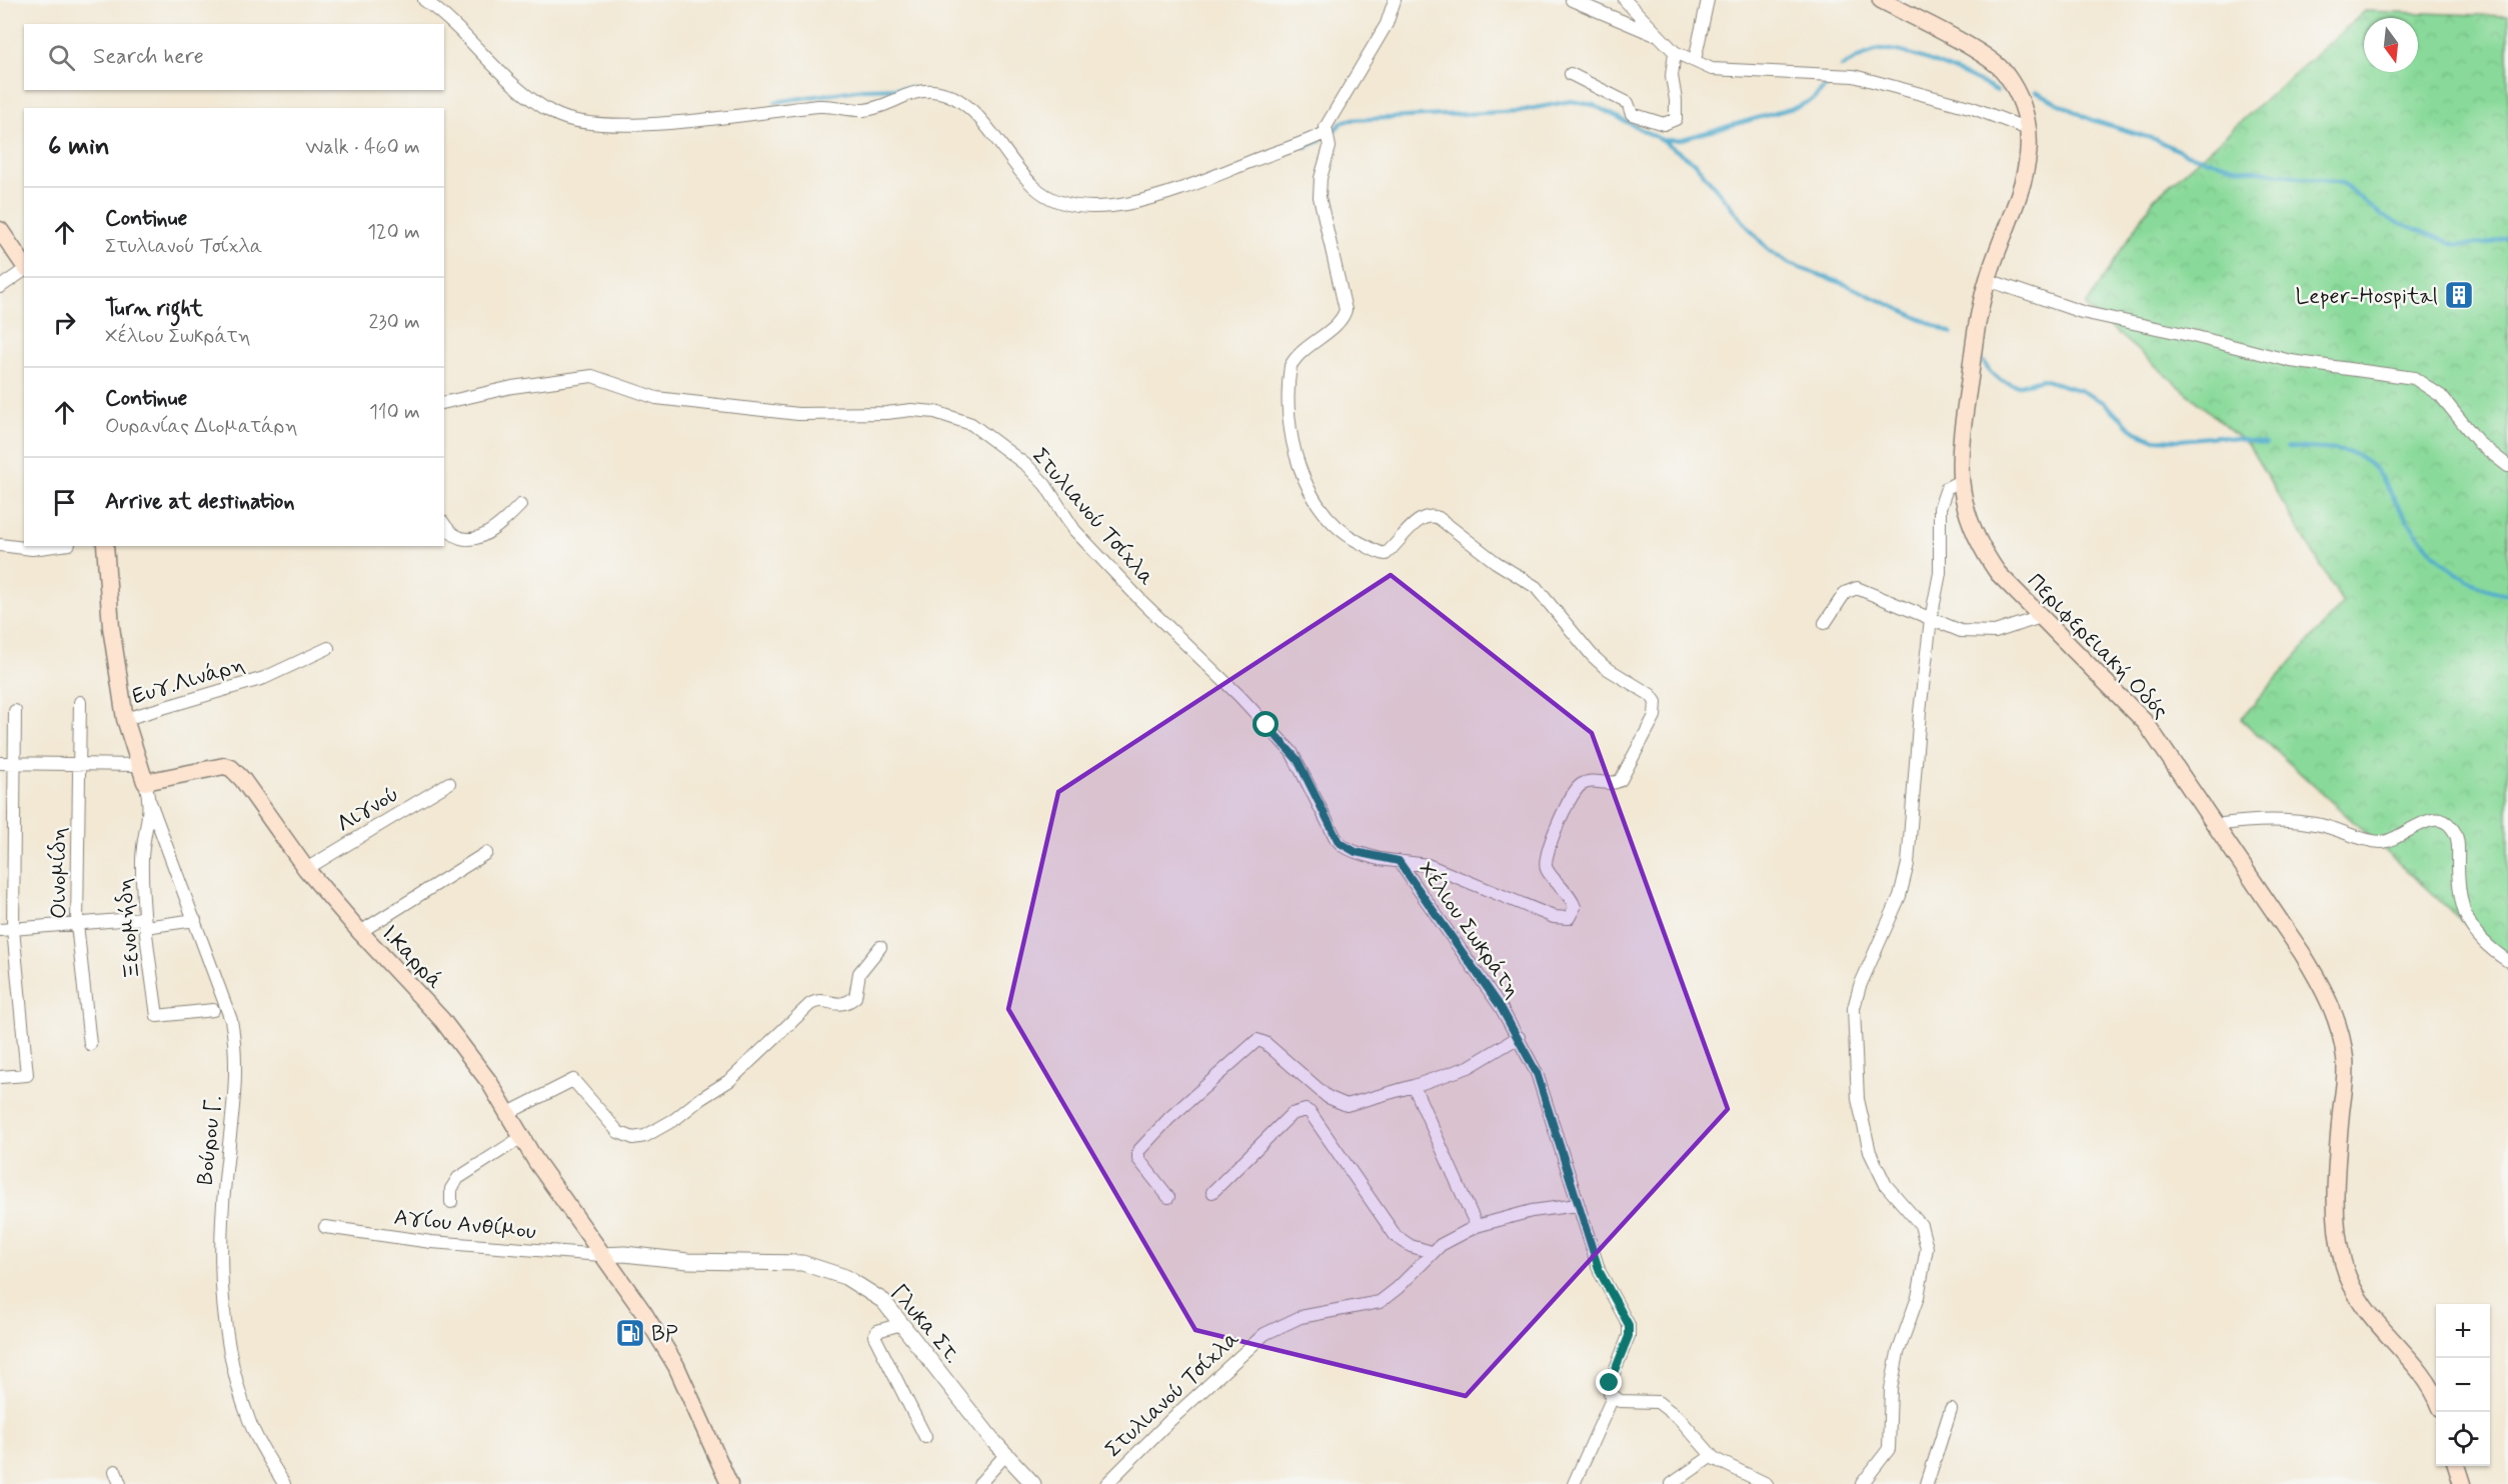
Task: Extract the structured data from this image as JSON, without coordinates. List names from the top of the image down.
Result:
{
  "streets": {
    "main road": ["Περιφερειακή Οδός", "Ι.Καρρά"],
    "street": [
      "Στυλιανού Τσίχλα",
      "Ευγ.Λινάρη",
      "Λιγνού",
      "Οινομίδη",
      "Ξενομήδη",
      "Χέλιου Σωκράτη",
      "Βούρου Γ.",
      "Αγίου Ανθίμου",
      "Γλυκα Στ."
    ]
  },
  "crossings": [
    ["Στυλιανού Τσίχλα", "Χέλιου Σωκράτη"],
    ["Λιγνού", "Ι.Καρρά"],
    ["Ξενομήδη", "Ι.Καρρά"],
    ["Ξενομήδη", "Βούρου Γ."],
    ["Ι.Καρρά", "Αγίου Ανθίμου"],
    ["Ι.Καρρά", "Γλυκα Στ."],
    ["Αγίου Ανθίμου", "Γλυκα Στ."]
  ],
  "places": {
    "building": ["Leper-Hospital"],
    "fuel station": ["BP"]
  },
  "north": "bottom",
  "page": {
    "search": "Search here",
    "heading": ["6 min", "Walk · 460 m"],
    "list": [
      ["Continue", "Στυλιανού Τσίχλα", "120 m"],
      ["Turn right", "Χέλιου Σωκράτη", "230 m"],
      ["Continue", "Ουρανίας Διοματάρη", "110 m"],
      "Arrive at destination"
    ],
    "map_buttons": ["+", "−"]
  }
}
